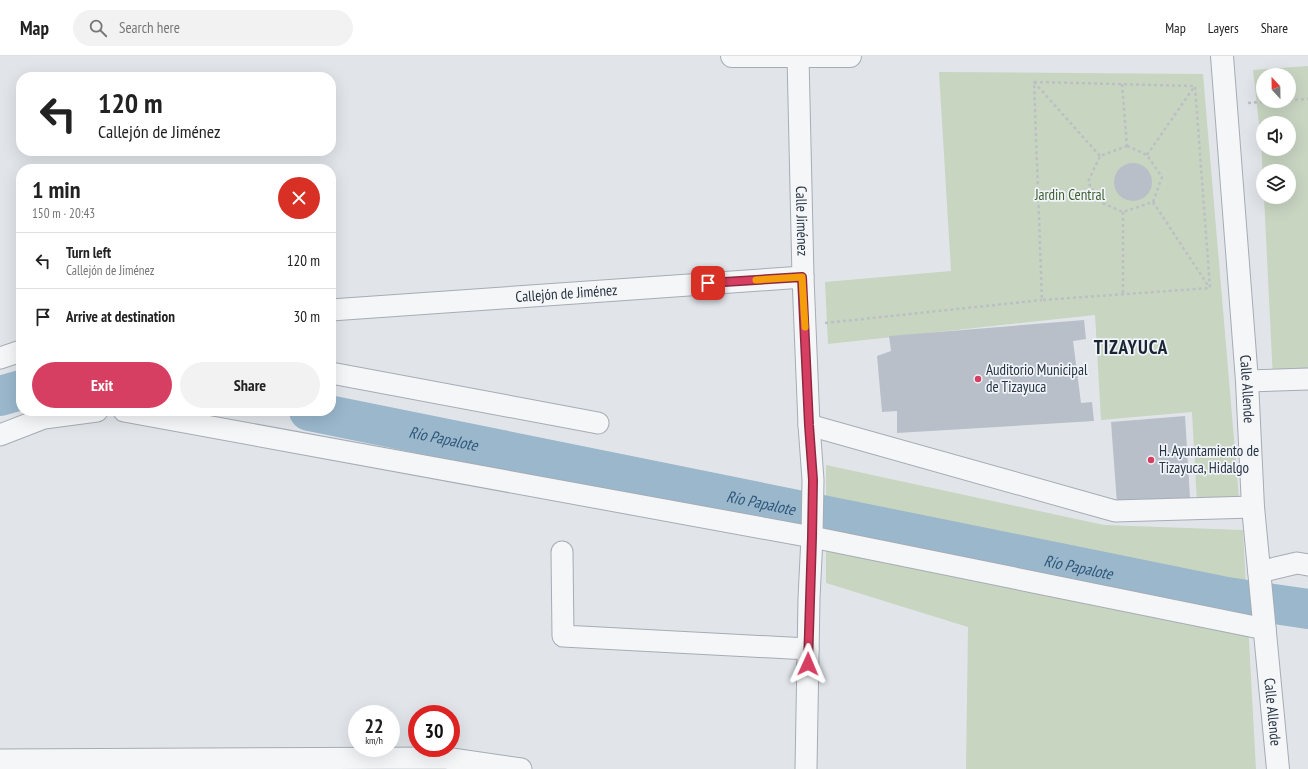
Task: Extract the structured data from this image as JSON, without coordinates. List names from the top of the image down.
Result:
{
  "streets": {
    "street": ["Calle Jiménez", "Callejón de Jiménez", "Calle Allende"]
  },
  "crossings": [
    ["Calle Jiménez", "Callejón de Jiménez"]
  ],
  "districts": ["TIZAYUCA"],
  "water": ["Río Papalote"],
  "parks": ["Jardin Central"],
  "places": ["Auditorio Municipal de Tizayuca", "H. Ayuntamiento de Tizayuca, Hidalgo"],
  "north": "top",
  "page": {
    "header": "Map",
    "search": "Search here",
    "nav": ["Map", "Layers", "Share"],
    "turn": ["120 m", "Callejón de Jiménez"],
    "heading": ["1 min", "150 m · 20:43"],
    "list": [
      {
        "name": "Turn left",
        "note": "Callejón de Jiménez",
        "value": "120 m"
      },
      {
        "name": "Arrive at destination",
        "value": "30 m"
      }
    ],
    "buttons": ["Exit", "Share"],
    "speed": "22 km/h",
    "limit": "30"
  }
}
